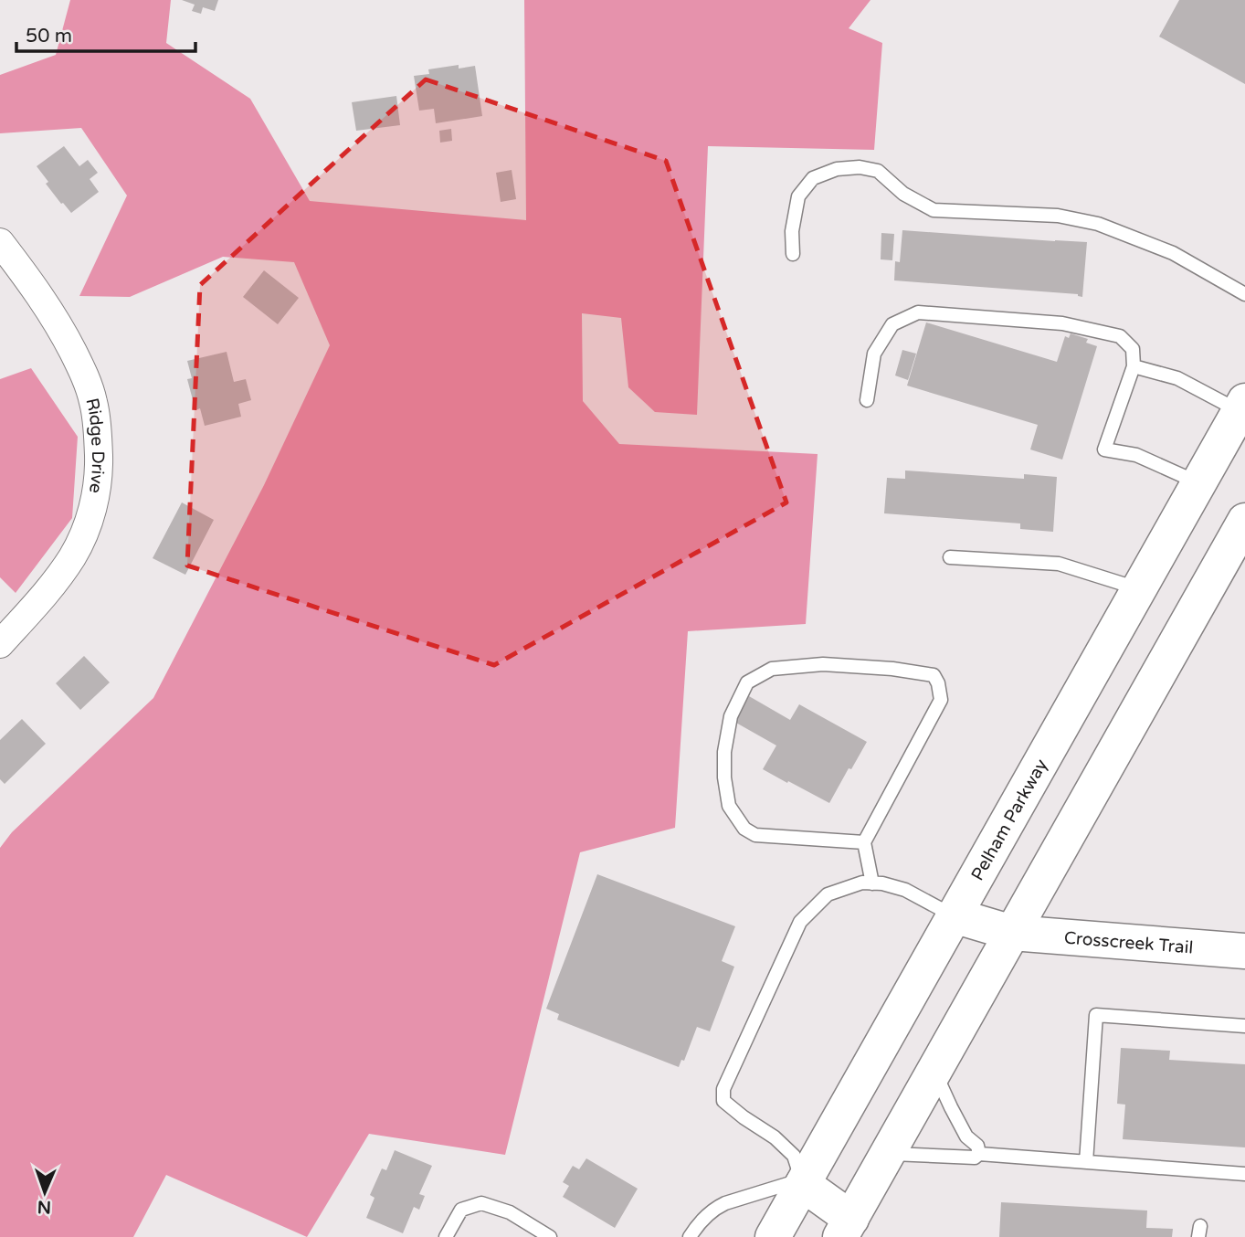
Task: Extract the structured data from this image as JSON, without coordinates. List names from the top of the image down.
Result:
{
  "streets": {
    "main road": ["Pelham Parkway", "Crosscreek Trail"],
    "street": ["Ridge Drive"]
  },
  "crossings": [
    ["Pelham Parkway", "Crosscreek Trail"]
  ],
  "scale_bar": "50 m",
  "north": "bottom"
}
